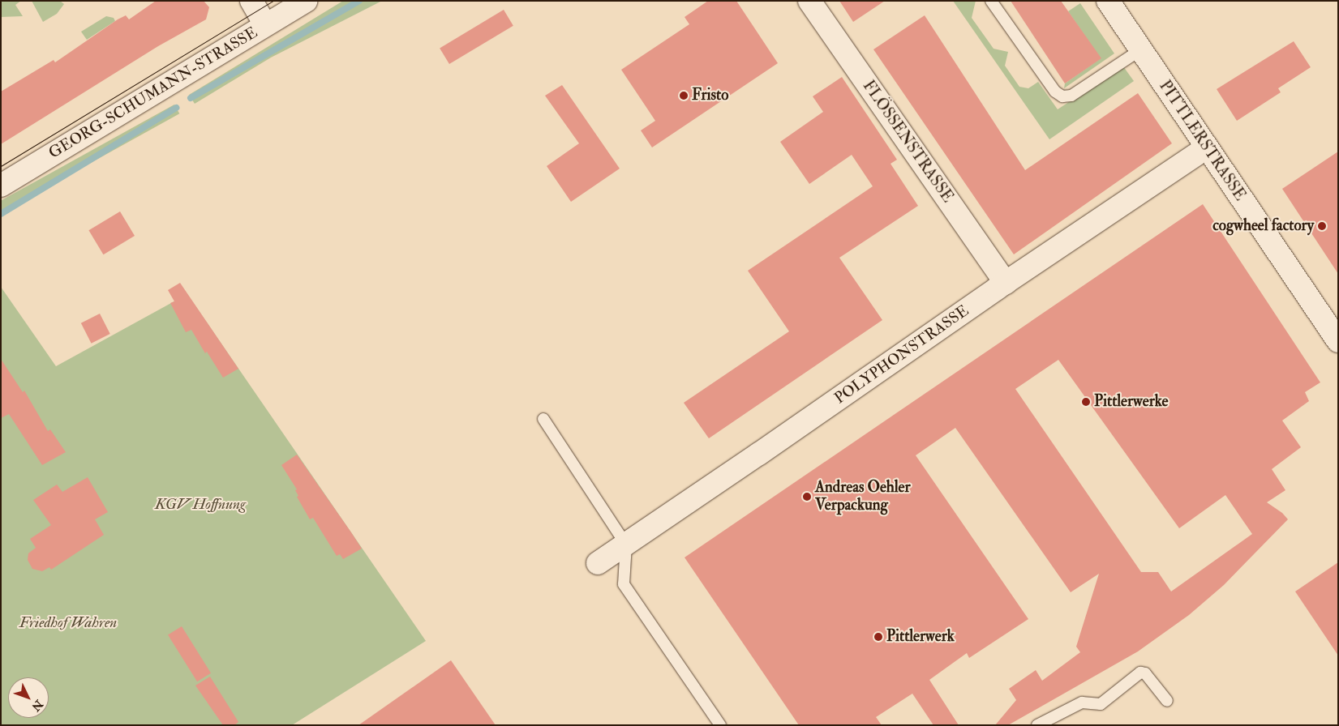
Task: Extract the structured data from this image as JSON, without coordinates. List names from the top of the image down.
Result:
{
  "streets": {
    "street": [
      "GEORG-SCHUMANN-STRASSE",
      "PITTLERSTRASSE",
      "FLÖSSENSTRASSE",
      "POLYPHONSTRASSE"
    ]
  },
  "crossings": [
    ["PITTLERSTRASSE", "POLYPHONSTRASSE"],
    ["FLÖSSENSTRASSE", "POLYPHONSTRASSE"]
  ],
  "parks": ["KGV Hoffnung", "Friedhof Wahren"],
  "places": [
    "Fristo",
    "cogwheel factory",
    "Pittlerwerke",
    "Andreas Oehler Verpackung",
    "Pittlerwerk"
  ],
  "north": "bottom right"
}
